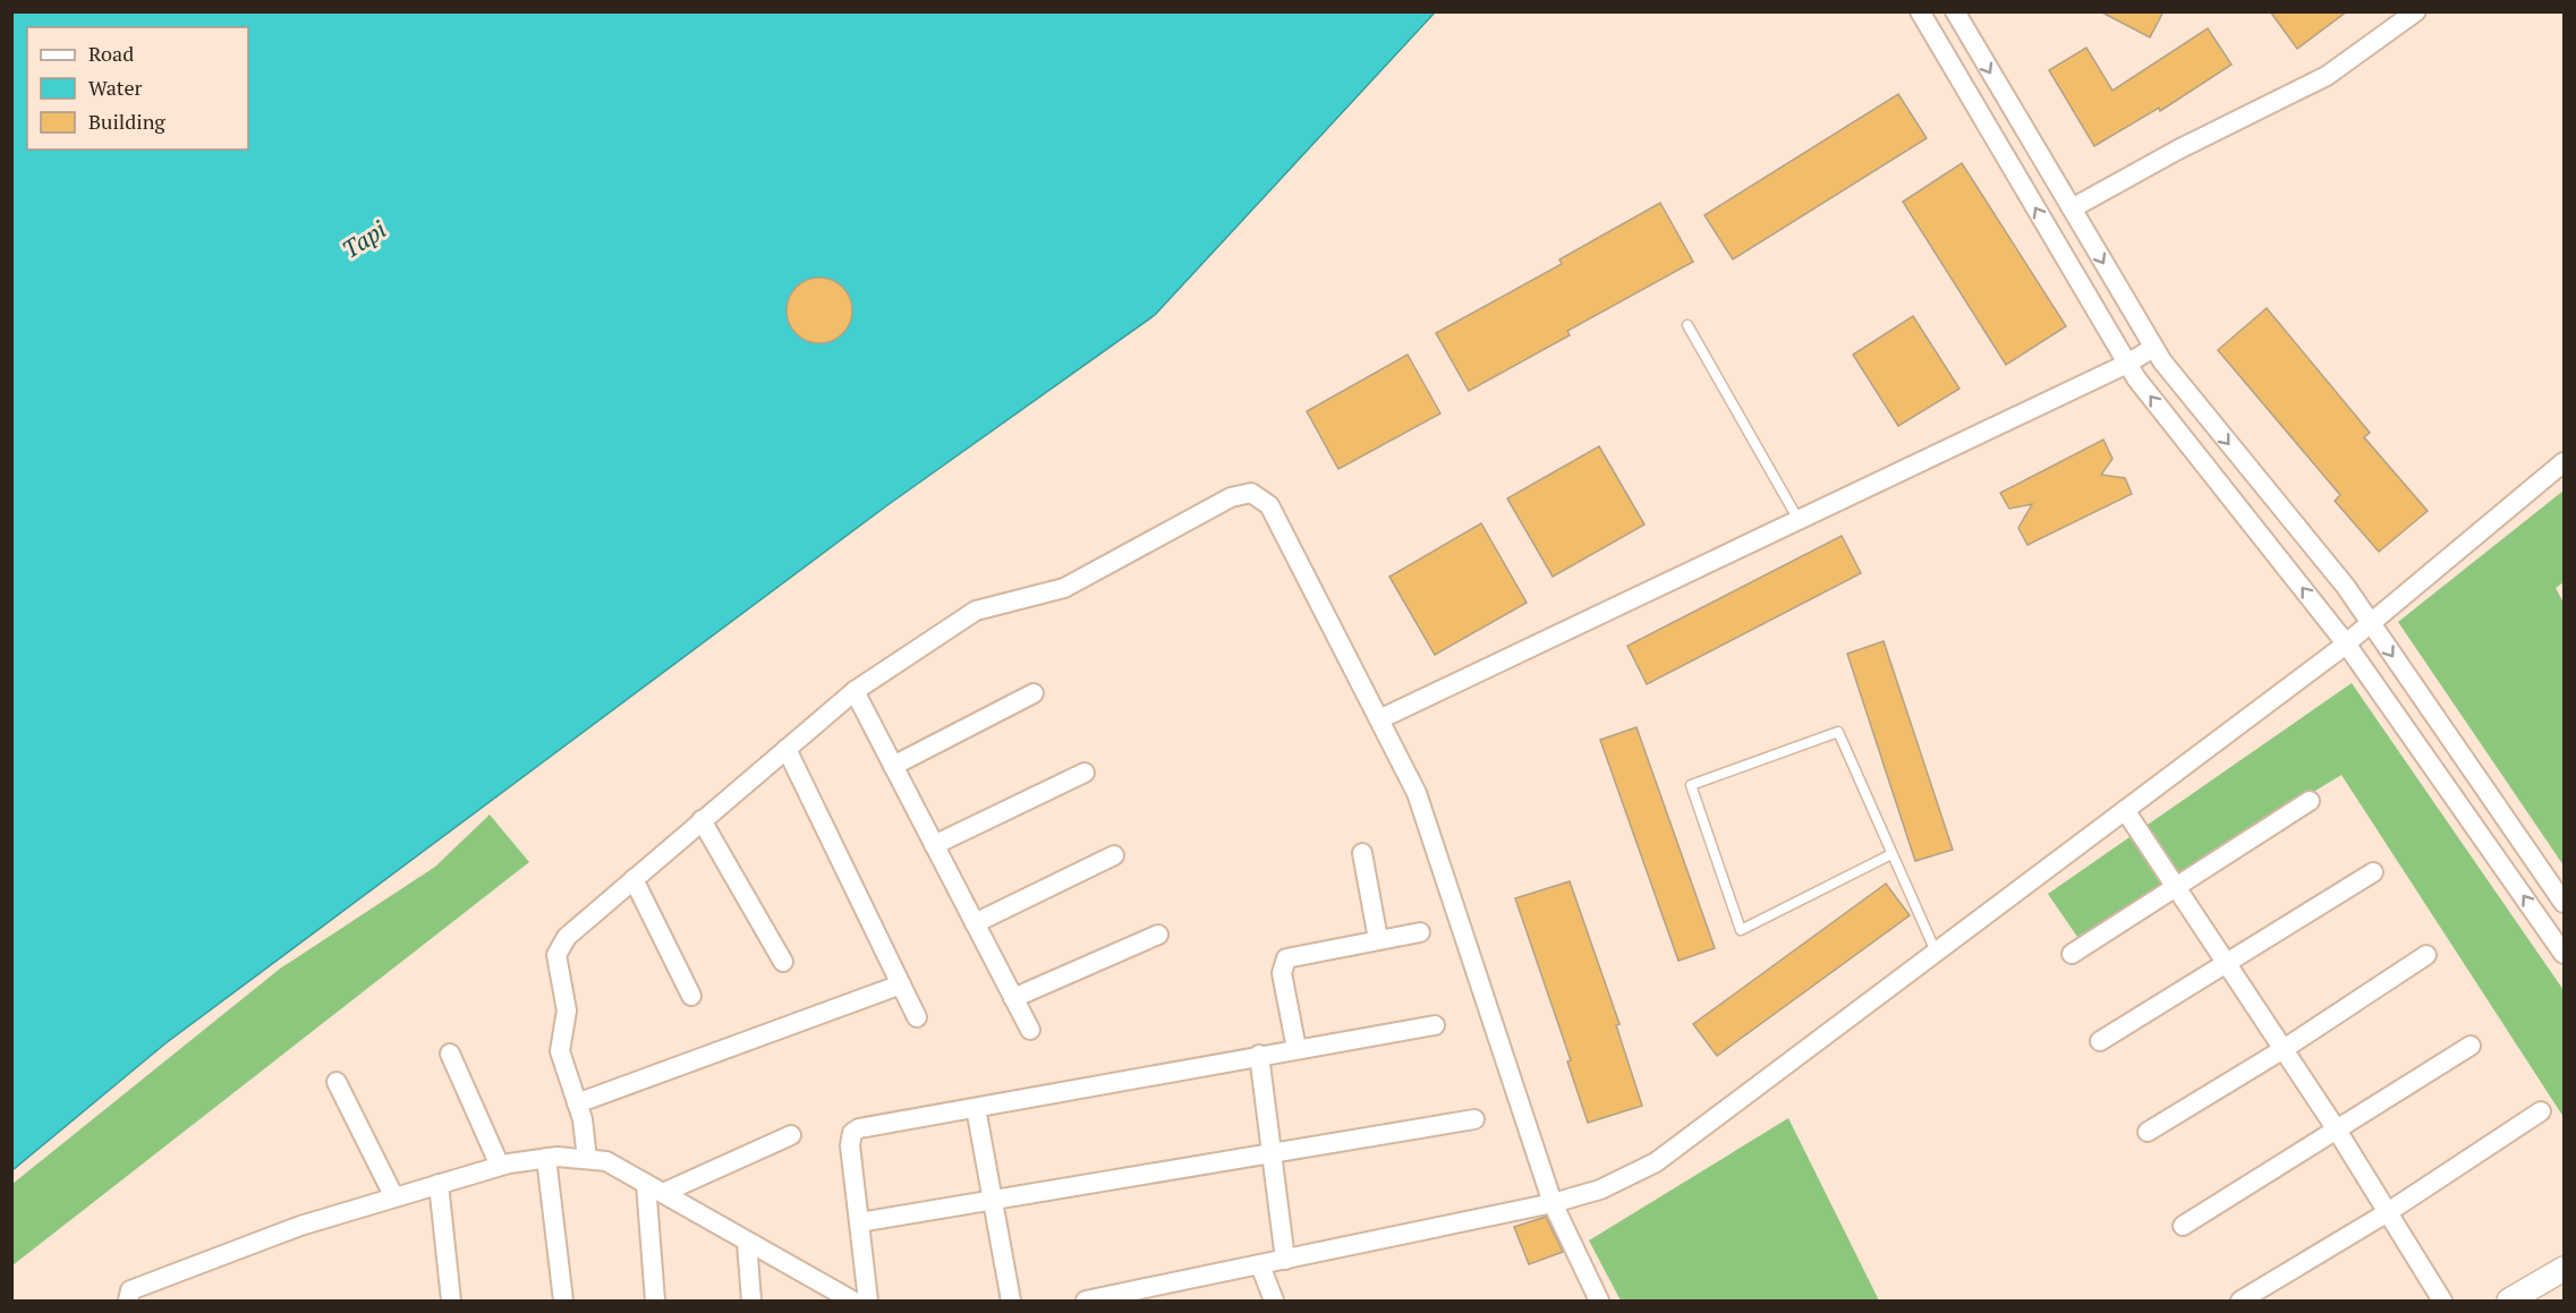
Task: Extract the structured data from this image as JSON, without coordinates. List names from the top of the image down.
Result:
{
  "water": ["Tapi"],
  "legend": ["Road", "Water", "Building"]
}
